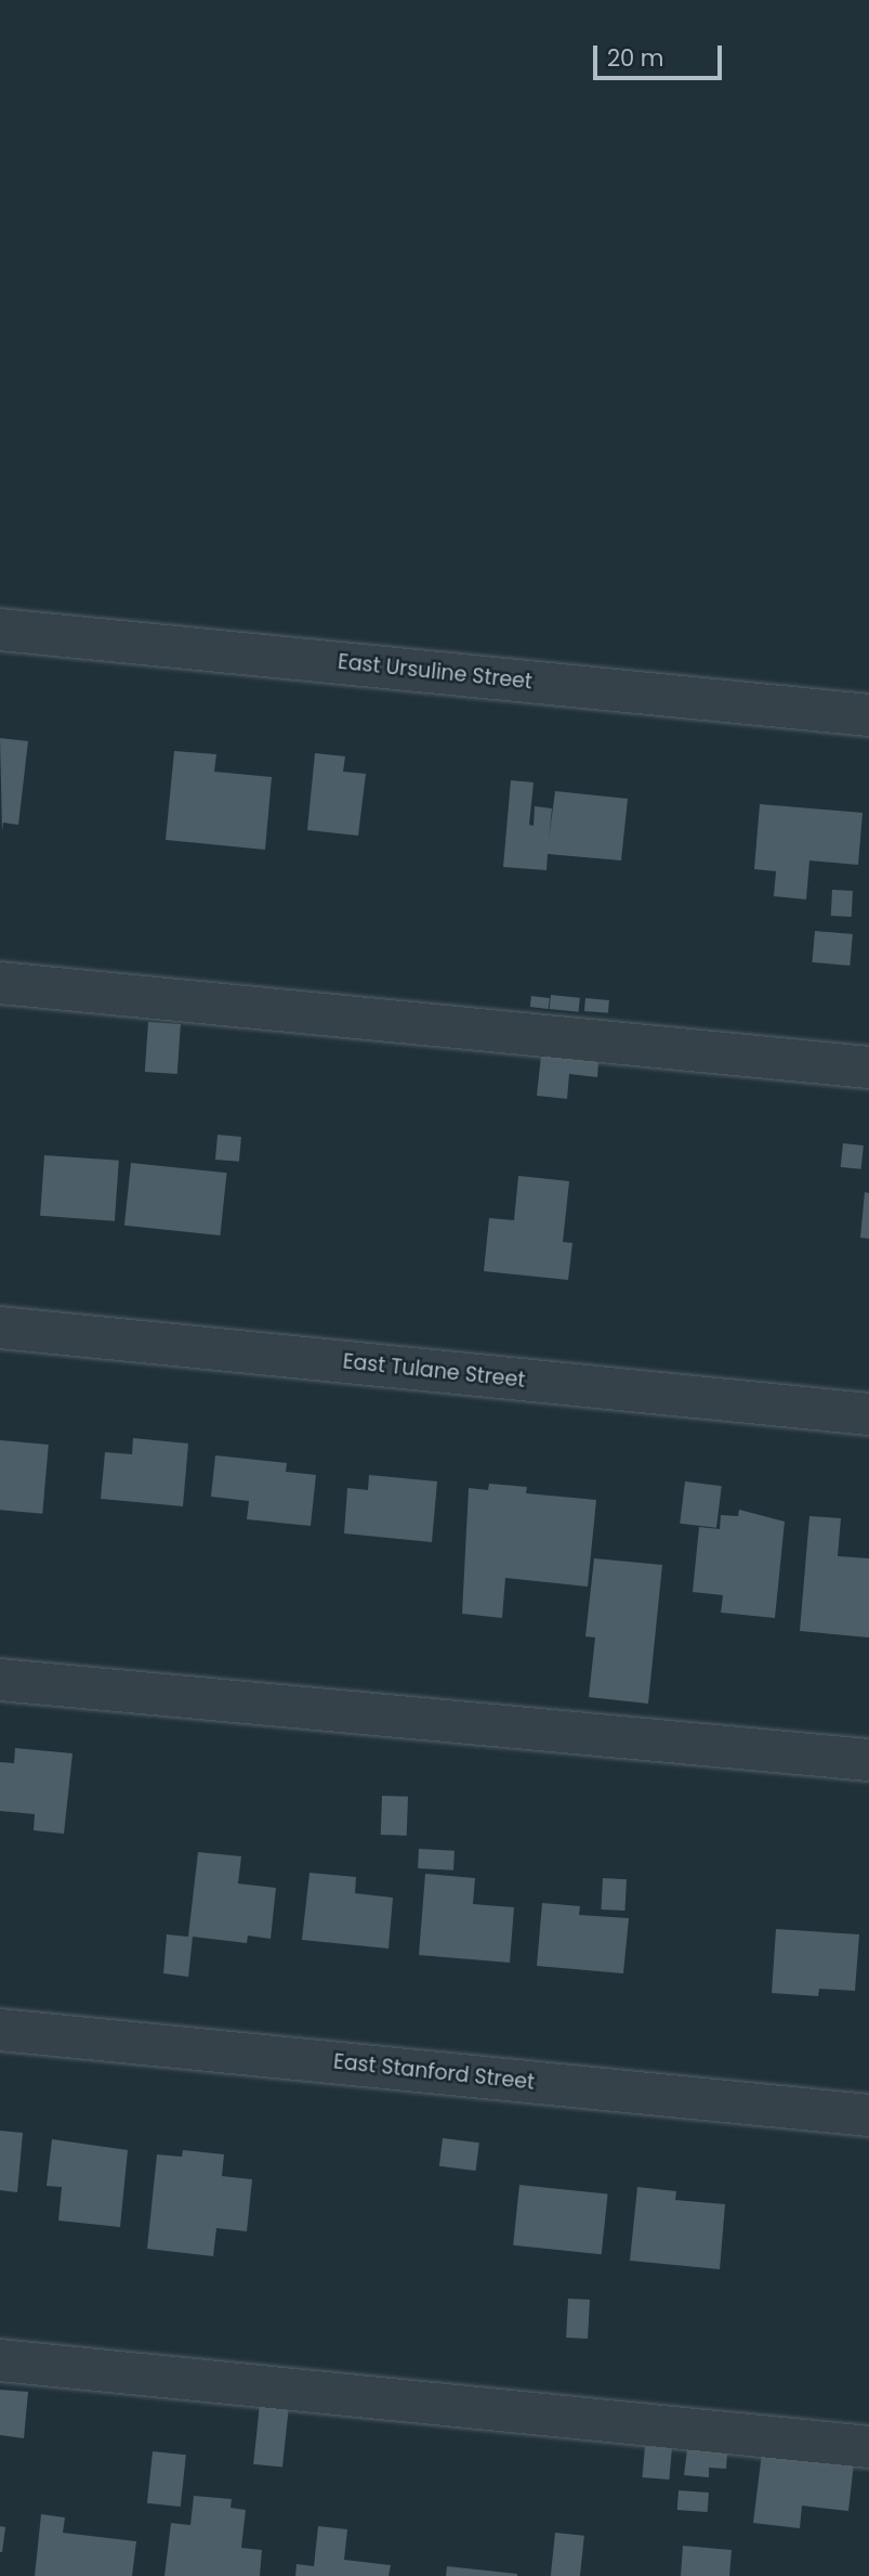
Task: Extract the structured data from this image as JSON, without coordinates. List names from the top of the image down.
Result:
{
  "streets": {
    "street": ["East Ursuline Street", "East Tulane Street", "East Stanford Street"]
  },
  "scale_bar": "20 m"
}
